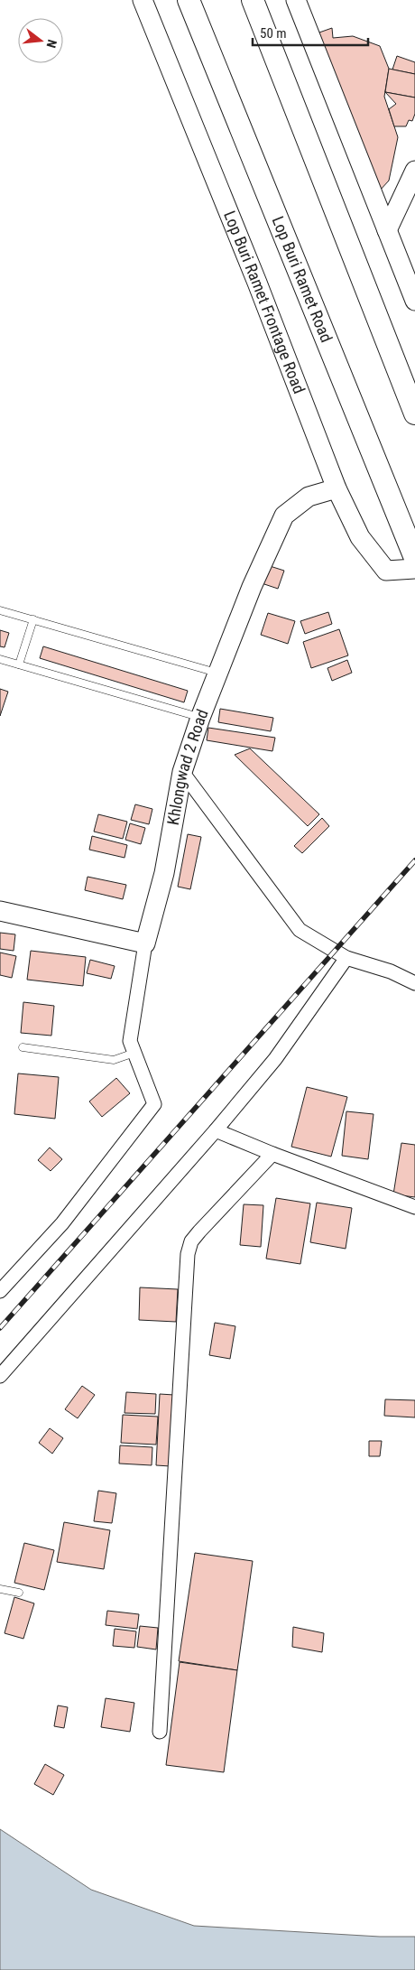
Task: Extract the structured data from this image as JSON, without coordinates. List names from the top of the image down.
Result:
{
  "streets": {
    "main road": ["Lop Buri Ramet Road", "Lop Buri Ramet Frontage Road", "Khlongwad 2 Road"]
  },
  "crossings": [
    ["Lop Buri Ramet Frontage Road", "Khlongwad 2 Road"]
  ],
  "scale_bar": "50 m",
  "north": "right"
}
